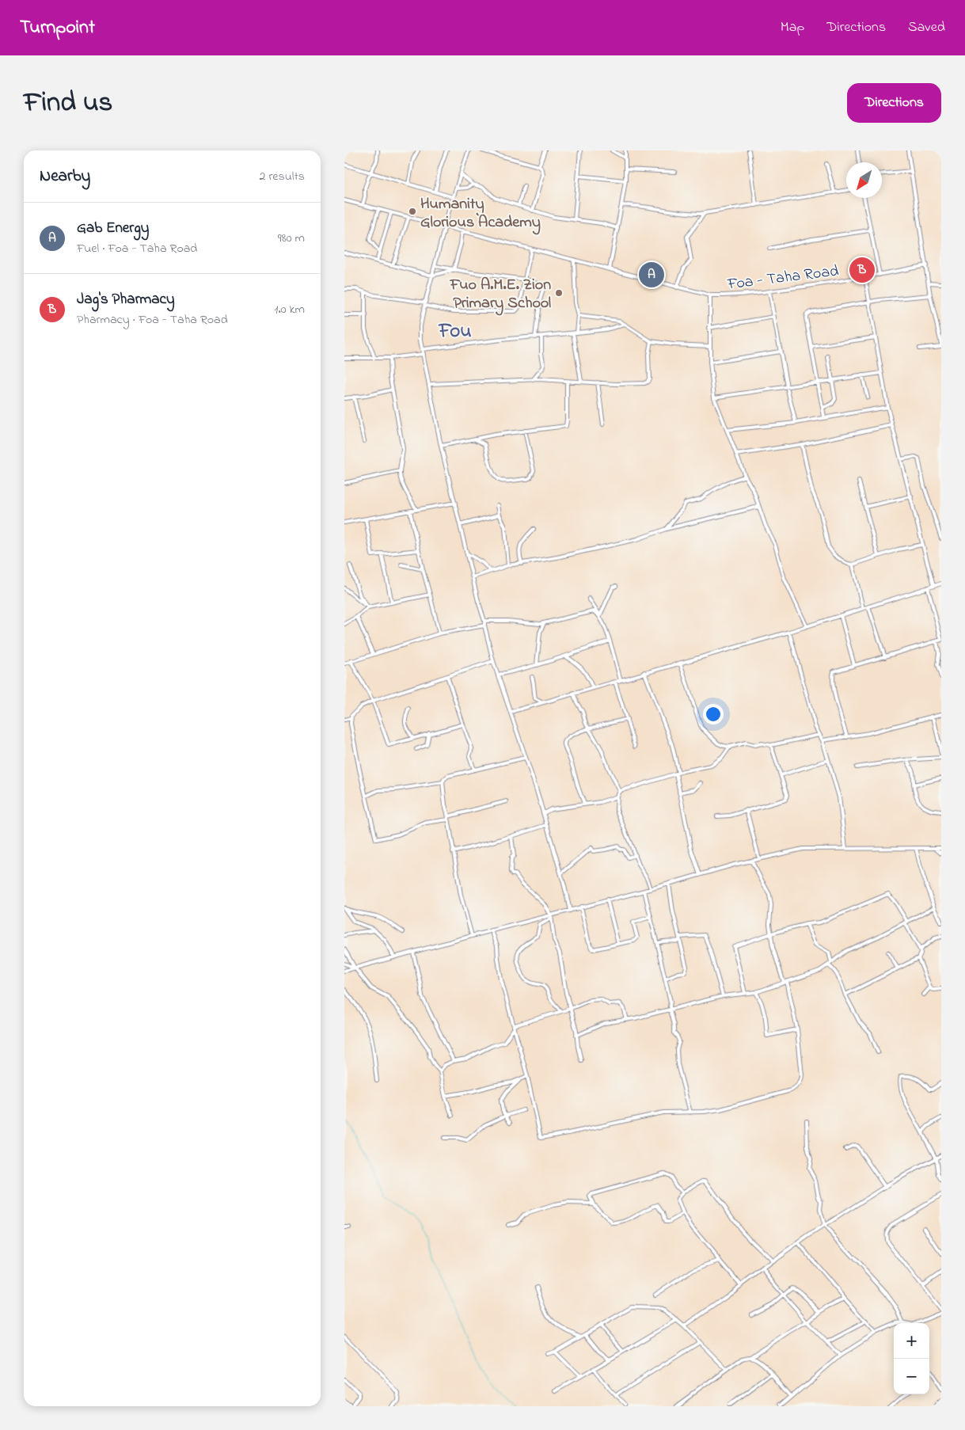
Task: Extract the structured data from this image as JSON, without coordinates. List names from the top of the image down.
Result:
{
  "streets": {
    "street": ["Foa - Taha Road"]
  },
  "districts": ["Fou"],
  "places": ["Humanity Glorious Academy", "Fuo A.M.E. Zion Primary School"],
  "north": "bottom left",
  "page": {
    "header": "Turnpoint",
    "nav": ["Map", "Directions", "Saved"],
    "title": "Find us",
    "buttons": "Directions",
    "heading": ["Nearby", "2 results"],
    "list": [
      {
        "mark": "A",
        "name": "Gab Energy",
        "note": "Fuel · Foa - Taha Road",
        "value": "980 m"
      },
      {
        "mark": "B",
        "name": "Jag's Pharmacy",
        "note": "Pharmacy · Foa - Taha Road",
        "value": "1.0 km"
      }
    ],
    "pins": ["B", "A"],
    "map_buttons": ["+", "−"]
  }
}
